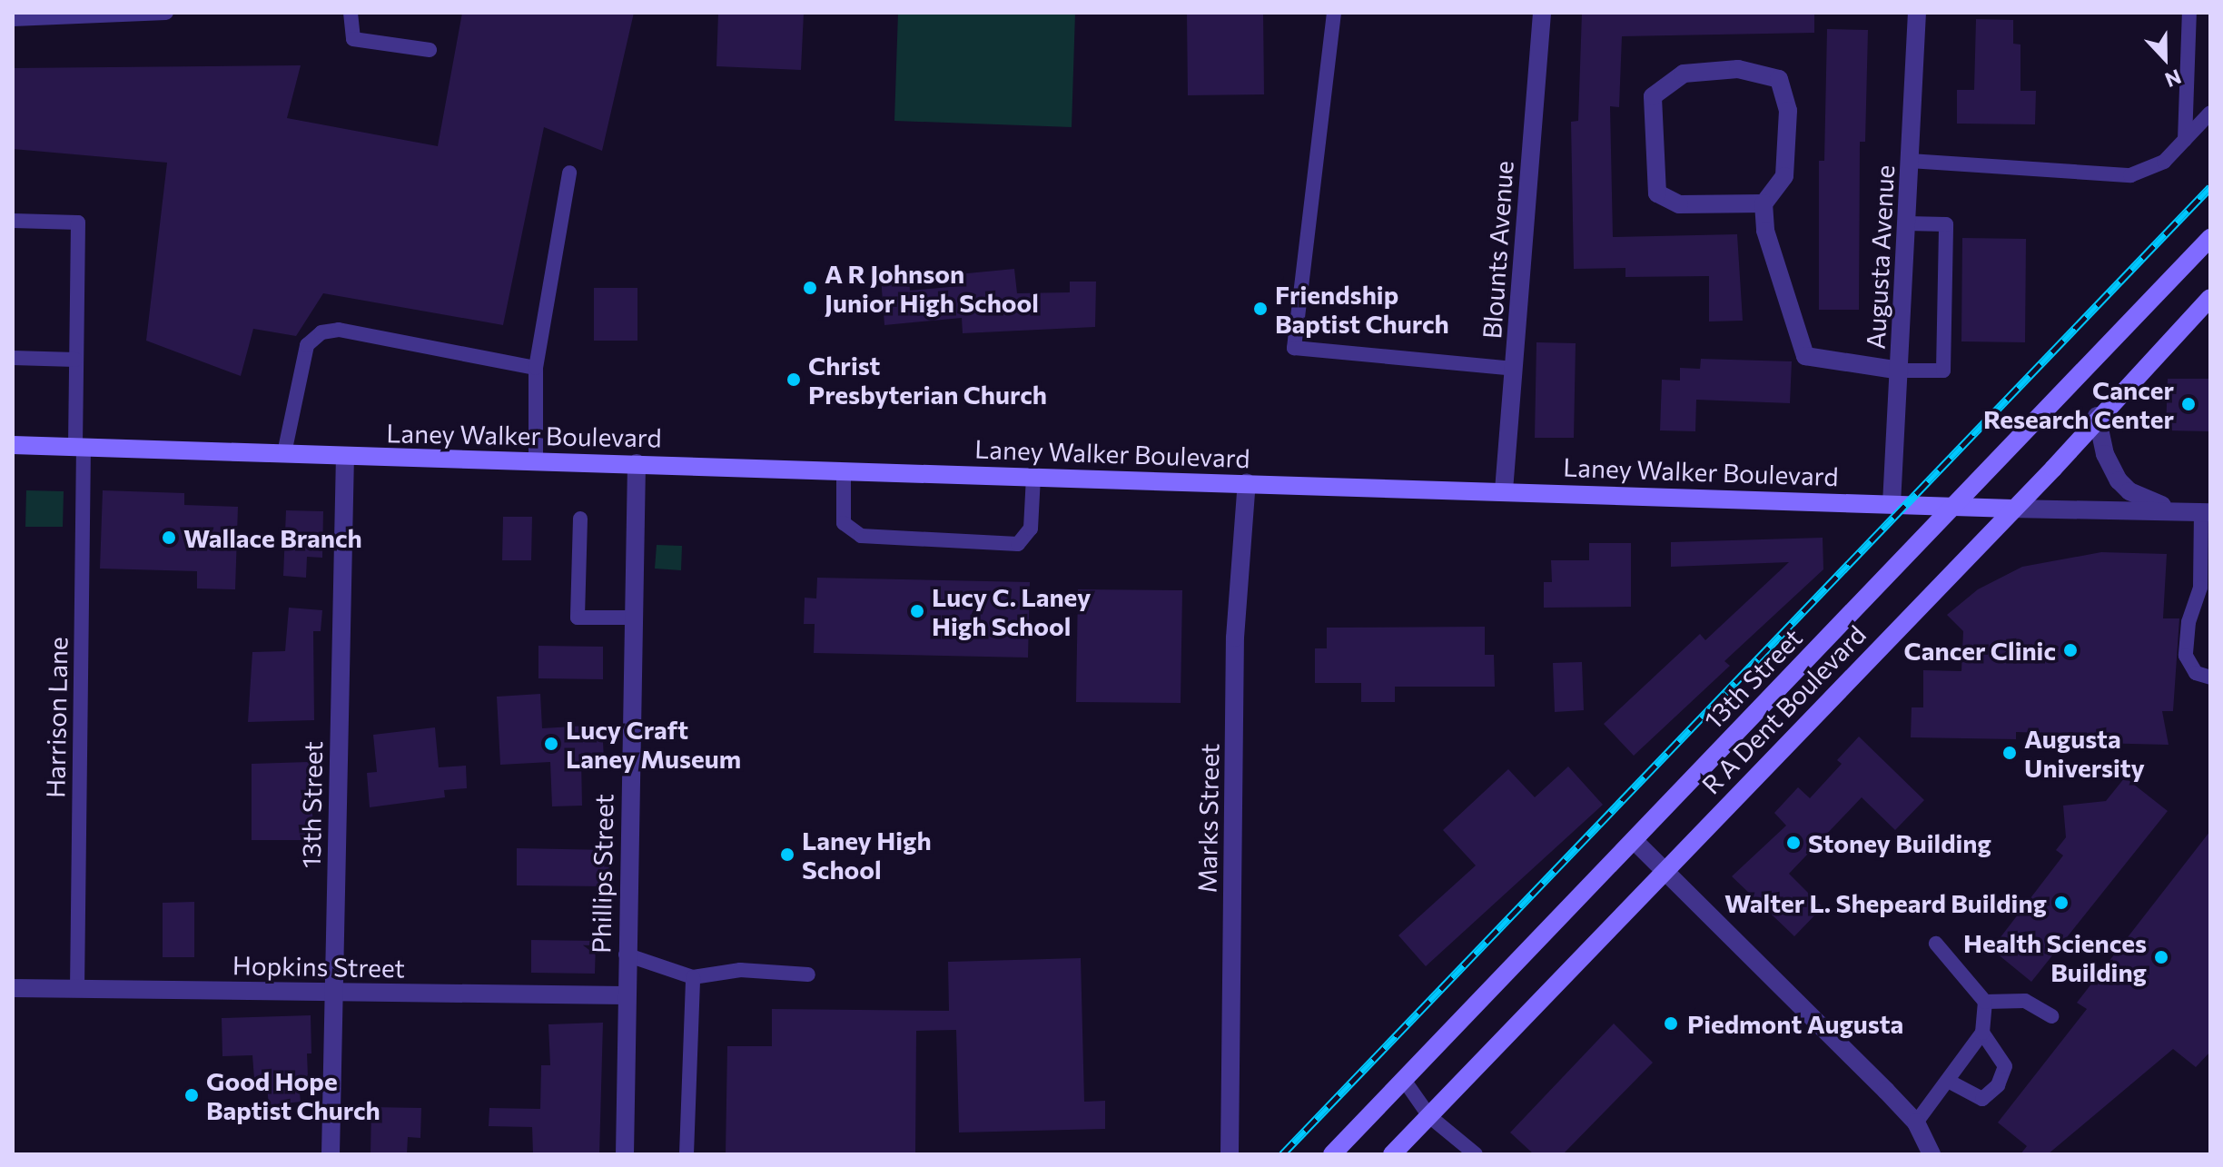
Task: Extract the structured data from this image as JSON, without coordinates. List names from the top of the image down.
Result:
{
  "streets": {
    "main road": ["Laney Walker Boulevard", "13th Street", "R A Dent Boulevard"],
    "street": [
      "Blounts Avenue",
      "Augusta Avenue",
      "Marks Street",
      "Phillips Street",
      "Hopkins Street"
    ],
    "lane": ["Harrison Lane"]
  },
  "crossings": [
    ["Blounts Avenue", "Laney Walker Boulevard"],
    ["Augusta Avenue", "Laney Walker Boulevard"],
    ["Laney Walker Boulevard", "13th Street"],
    ["Laney Walker Boulevard", "R A Dent Boulevard"],
    ["Laney Walker Boulevard", "Harrison Lane"],
    ["Laney Walker Boulevard", "Marks Street"],
    ["Laney Walker Boulevard", "Phillips Street"],
    ["13th Street", "Hopkins Street"],
    ["Harrison Lane", "Hopkins Street"],
    ["Phillips Street", "Hopkins Street"]
  ],
  "places": [
    "A R Johnson Junior High School",
    "Friendship Baptist Church",
    "Christ Presbyterian Church",
    "Cancer Research Center",
    "Wallace Branch",
    "Lucy C. Laney High School",
    "Cancer Clinic",
    "Lucy Craft Laney Museum",
    "Augusta University",
    "Stoney Building",
    "Laney High School",
    "Walter L. Shepeard Building",
    "Health Sciences Building",
    "Piedmont Augusta",
    "Good Hope Baptist Church"
  ],
  "north": "bottom"
}
